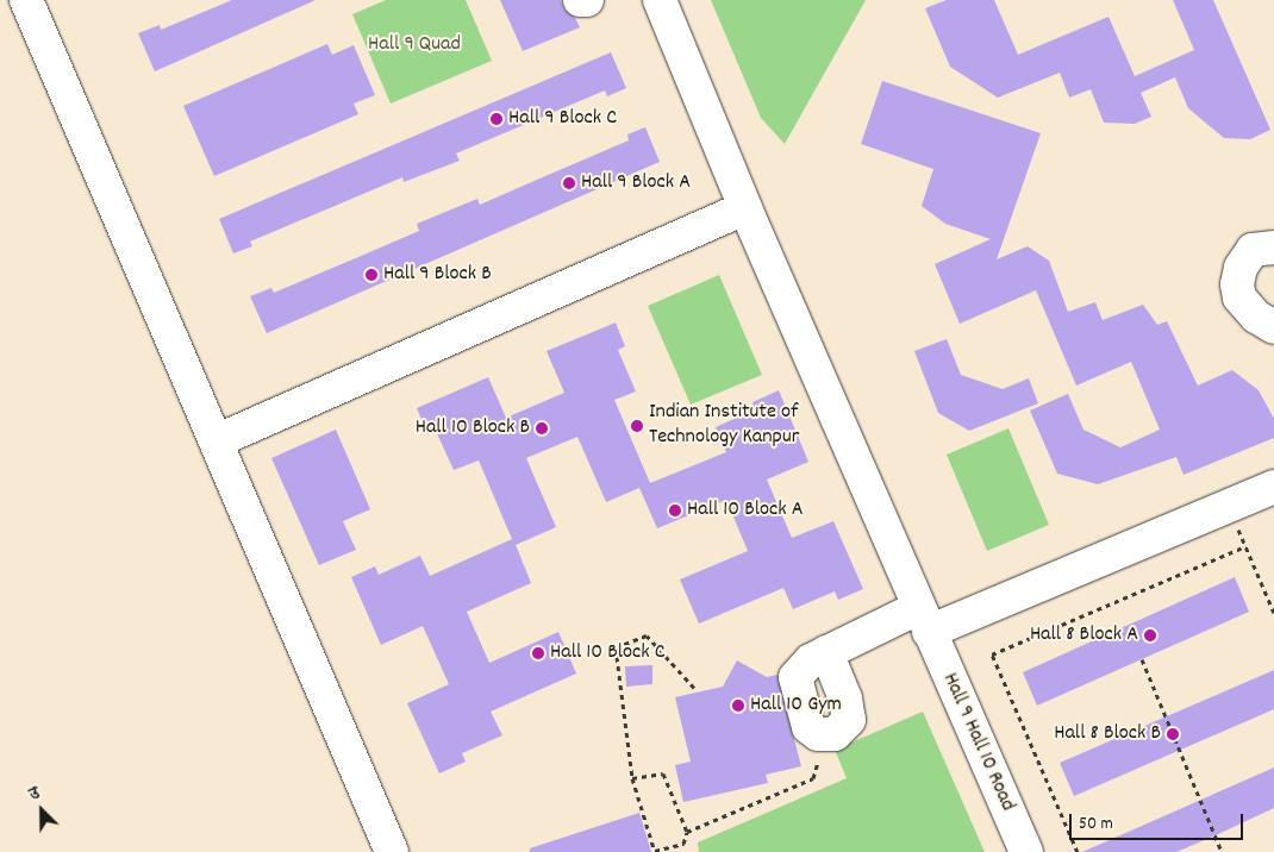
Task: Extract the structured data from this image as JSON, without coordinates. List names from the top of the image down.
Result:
{
  "streets": {
    "street": ["Hall 9 Hall 10 Road"]
  },
  "parks": ["Hall 9 Quad"],
  "places": [
    "Hall 9 Block C",
    "Hall 9 Block A",
    "Hall 9 Block B",
    "Indian Institute of Technology Kanpur",
    "Hall 10 Block B",
    "Hall 10 Block A",
    "Hall 8 Block A",
    "Hall 10 Block C",
    "Hall 10 Gym",
    "Hall 8 Block B"
  ],
  "scale_bar": "50 m",
  "north": "top left"
}
